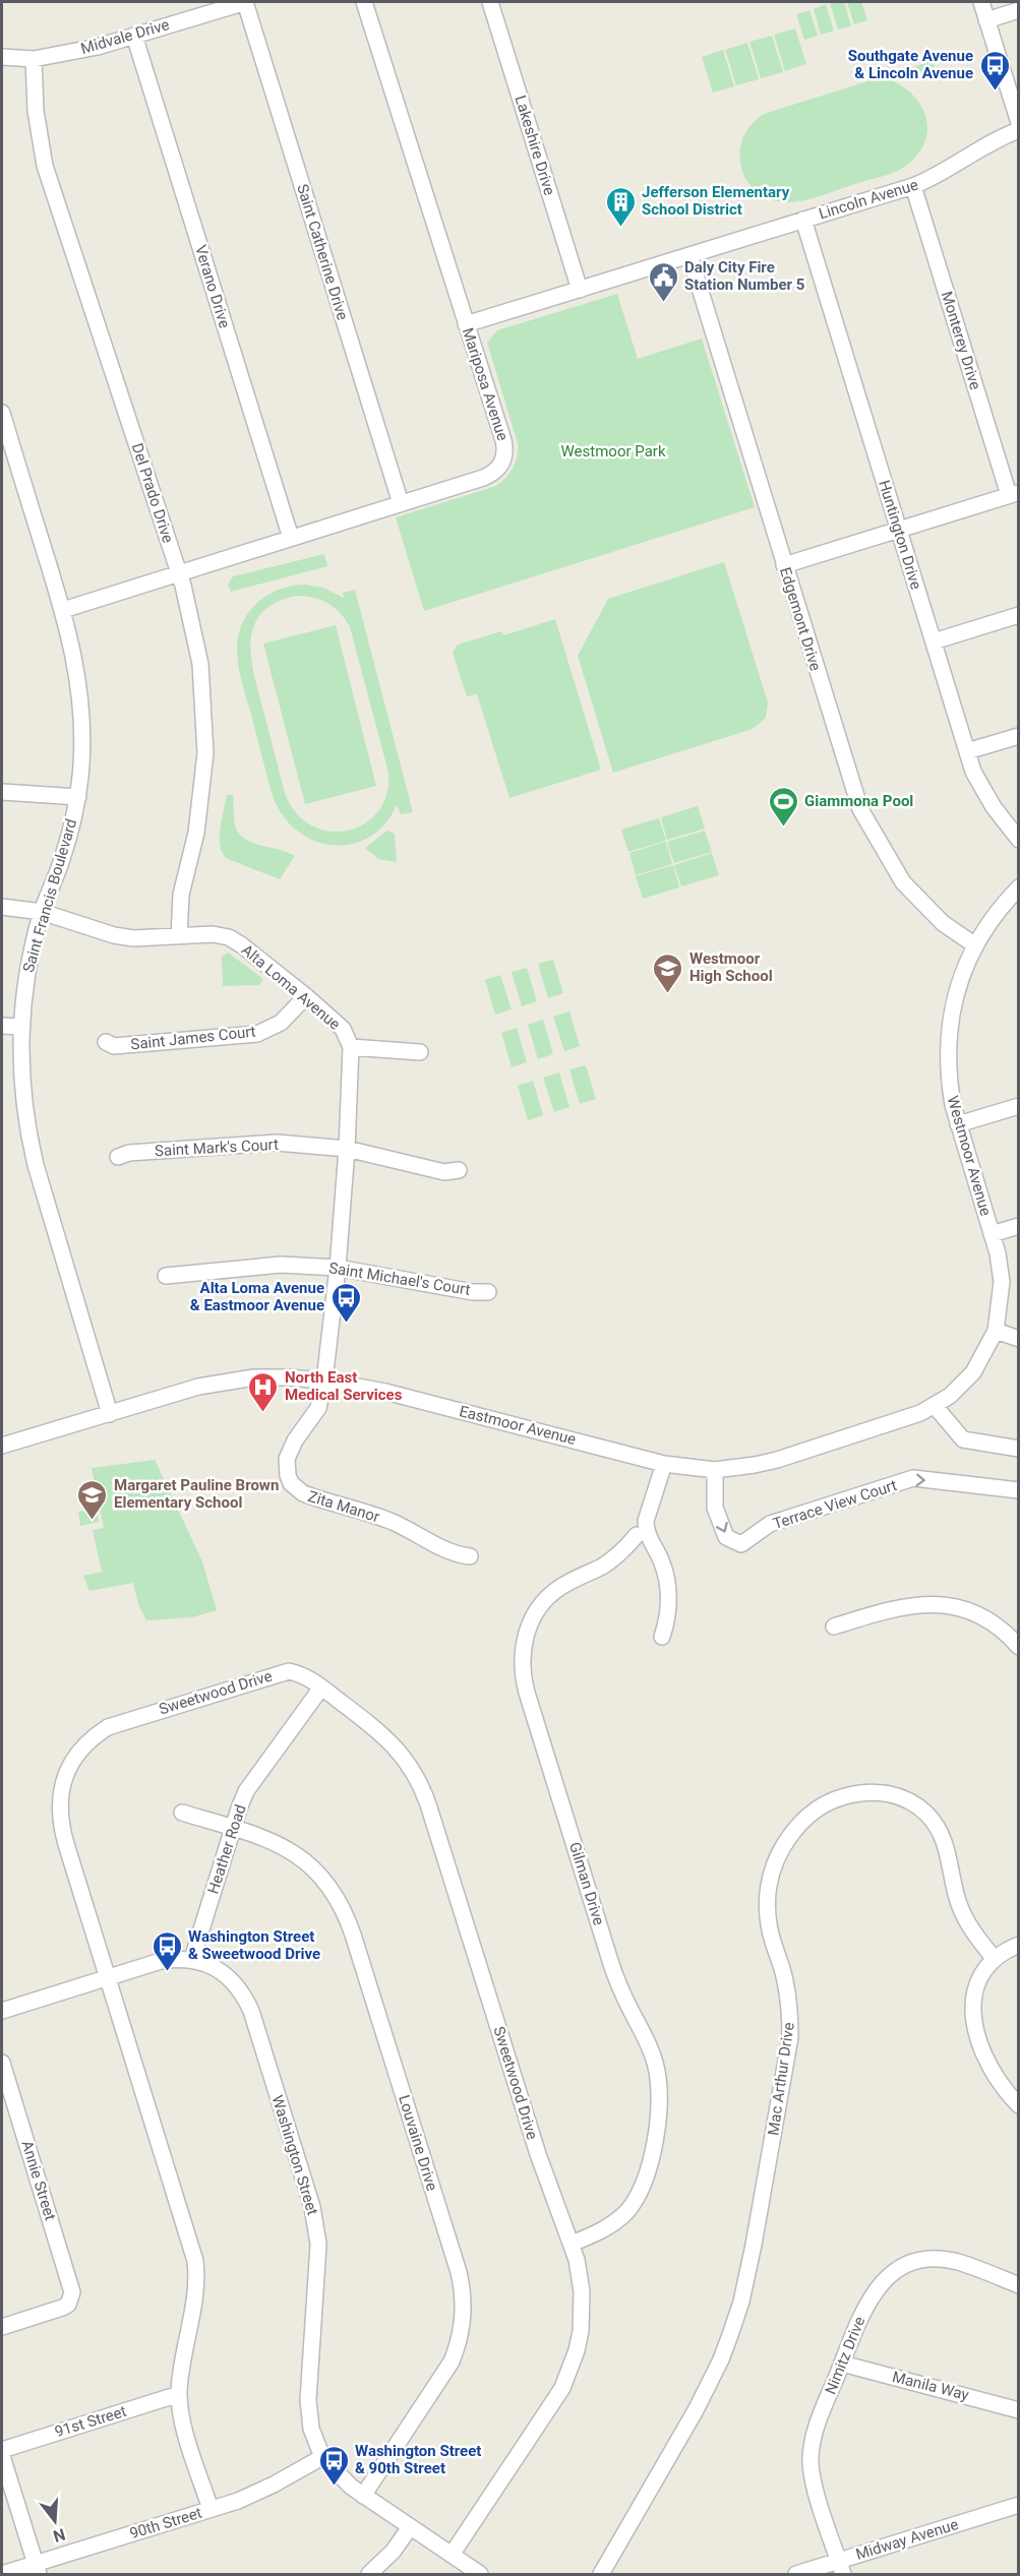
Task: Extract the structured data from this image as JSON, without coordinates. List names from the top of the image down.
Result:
{
  "streets": {
    "street": [
      "Midvale Drive",
      "Lakeshire Drive",
      "Lincoln Avenue",
      "Saint Catherine Drive",
      "Verano Drive",
      "Monterey Drive",
      "Mariposa Avenue",
      "Del Prado Drive",
      "Huntington Drive",
      "Edgemont Drive",
      "Saint Francis Boulevard",
      "Alta Loma Avenue",
      "Saint James Court",
      "Saint Mark's Court",
      "Westmoor Avenue",
      "Saint Michael's Court",
      "Eastmoor Avenue",
      "Terrace View Court",
      "Zita Manor",
      "Sweetwood Drive",
      "Heather Road",
      "Gilman Drive",
      "Mac Arthur Drive",
      "Louvaine Drive",
      "Washington Street",
      "Annie Street",
      "Nimitz Drive",
      "Manila Way",
      "91st Street",
      "90th Street",
      "Midway Avenue"
    ]
  },
  "crossings": [
    ["Midvale Drive", "Saint Catherine Drive"],
    ["Midvale Drive", "Verano Drive"],
    ["Midvale Drive", "Del Prado Drive"],
    ["Lakeshire Drive", "Lincoln Avenue"],
    ["Lincoln Avenue", "Monterey Drive"],
    ["Lincoln Avenue", "Mariposa Avenue"],
    ["Lincoln Avenue", "Huntington Drive"],
    ["Lincoln Avenue", "Edgemont Drive"],
    ["Saint Catherine Drive", "Mariposa Avenue"],
    ["Verano Drive", "Mariposa Avenue"],
    ["Mariposa Avenue", "Del Prado Drive"],
    ["Mariposa Avenue", "Saint Francis Boulevard"],
    ["Del Prado Drive", "Alta Loma Avenue"],
    ["Edgemont Drive", "Westmoor Avenue"],
    ["Saint Francis Boulevard", "Alta Loma Avenue"],
    ["Saint Francis Boulevard", "Eastmoor Avenue"],
    ["Alta Loma Avenue", "Saint James Court"],
    ["Westmoor Avenue", "Eastmoor Avenue"],
    ["Eastmoor Avenue", "Terrace View Court"],
    ["Eastmoor Avenue", "Zita Manor"],
    ["Sweetwood Drive", "Heather Road"],
    ["Sweetwood Drive", "Gilman Drive"],
    ["Sweetwood Drive", "Washington Street"],
    ["Sweetwood Drive", "91st Street"],
    ["Sweetwood Drive", "90th Street"],
    ["Heather Road", "Louvaine Drive"],
    ["Heather Road", "Washington Street"],
    ["Louvaine Drive", "Washington Street"],
    ["Washington Street", "90th Street"],
    ["Nimitz Drive", "Manila Way"],
    ["Nimitz Drive", "Midway Avenue"]
  ],
  "parks": ["Westmoor Park"],
  "places": {
    "bus stop": [
      "Southgate Avenue & Lincoln Avenue",
      "Alta Loma Avenue & Eastmoor Avenue",
      "Washington Street & Sweetwood Drive",
      "Washington Street & 90th Street"
    ],
    "building": ["Jefferson Elementary School District"],
    "public building": ["Daly City Fire Station Number 5"],
    "sports": ["Giammona Pool"],
    "school or university": ["Westmoor High School", "Margaret Pauline Brown Elementary School"],
    "hospital": ["North East Medical Services"]
  },
  "north": "bottom"
}
